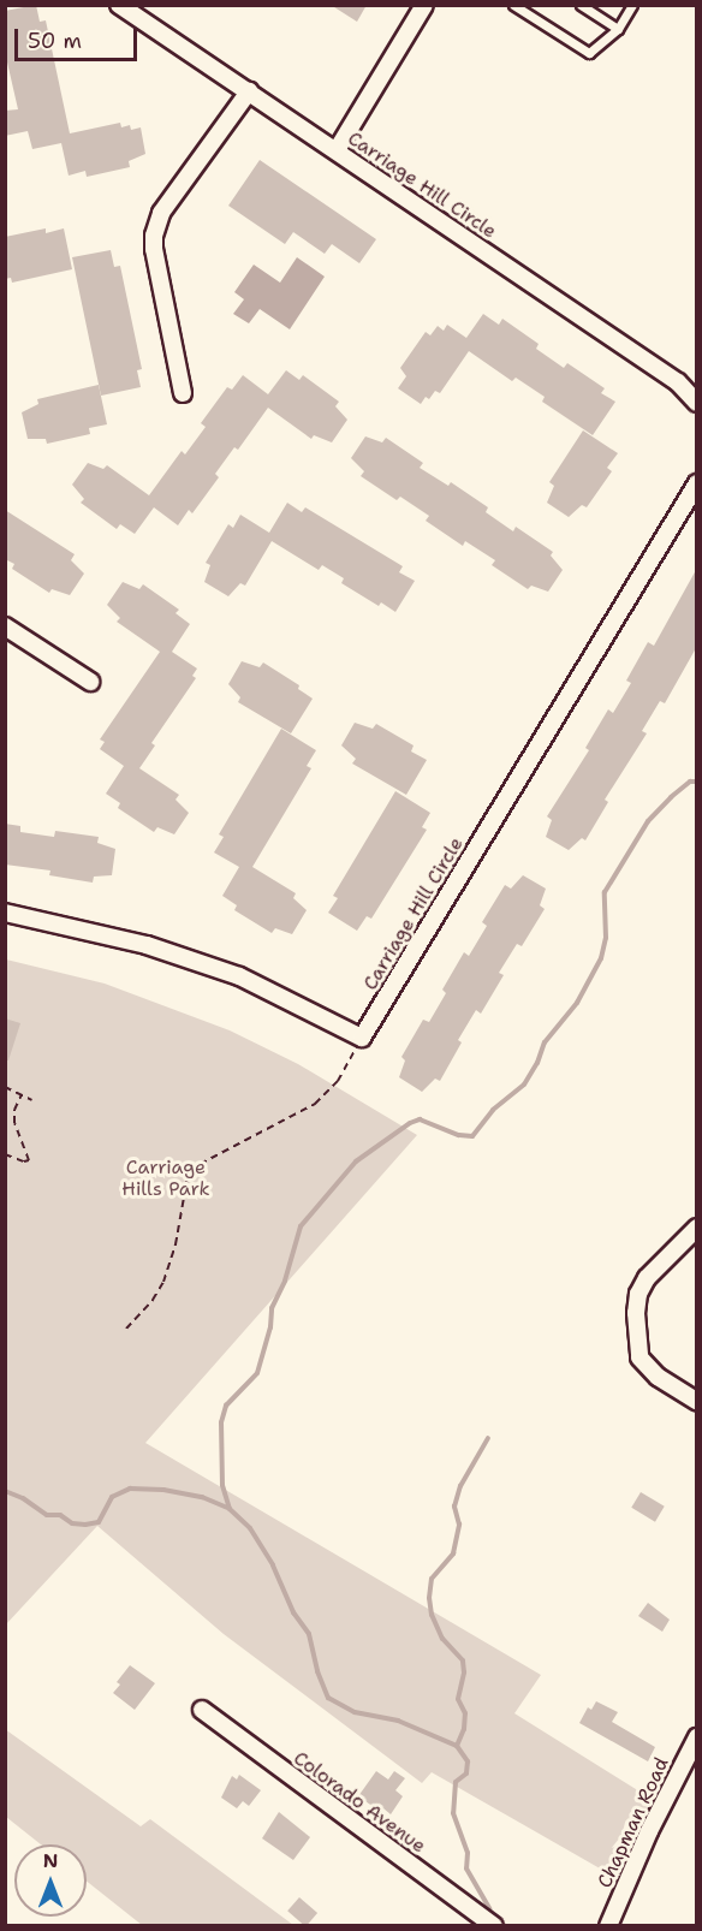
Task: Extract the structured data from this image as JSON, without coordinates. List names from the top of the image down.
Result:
{
  "streets": {
    "street": ["Carriage Hill Circle", "Colorado Avenue", "Chapman Road"]
  },
  "parks": ["Carriage Hills Park"],
  "scale_bar": "50 m",
  "north": "top"
}
